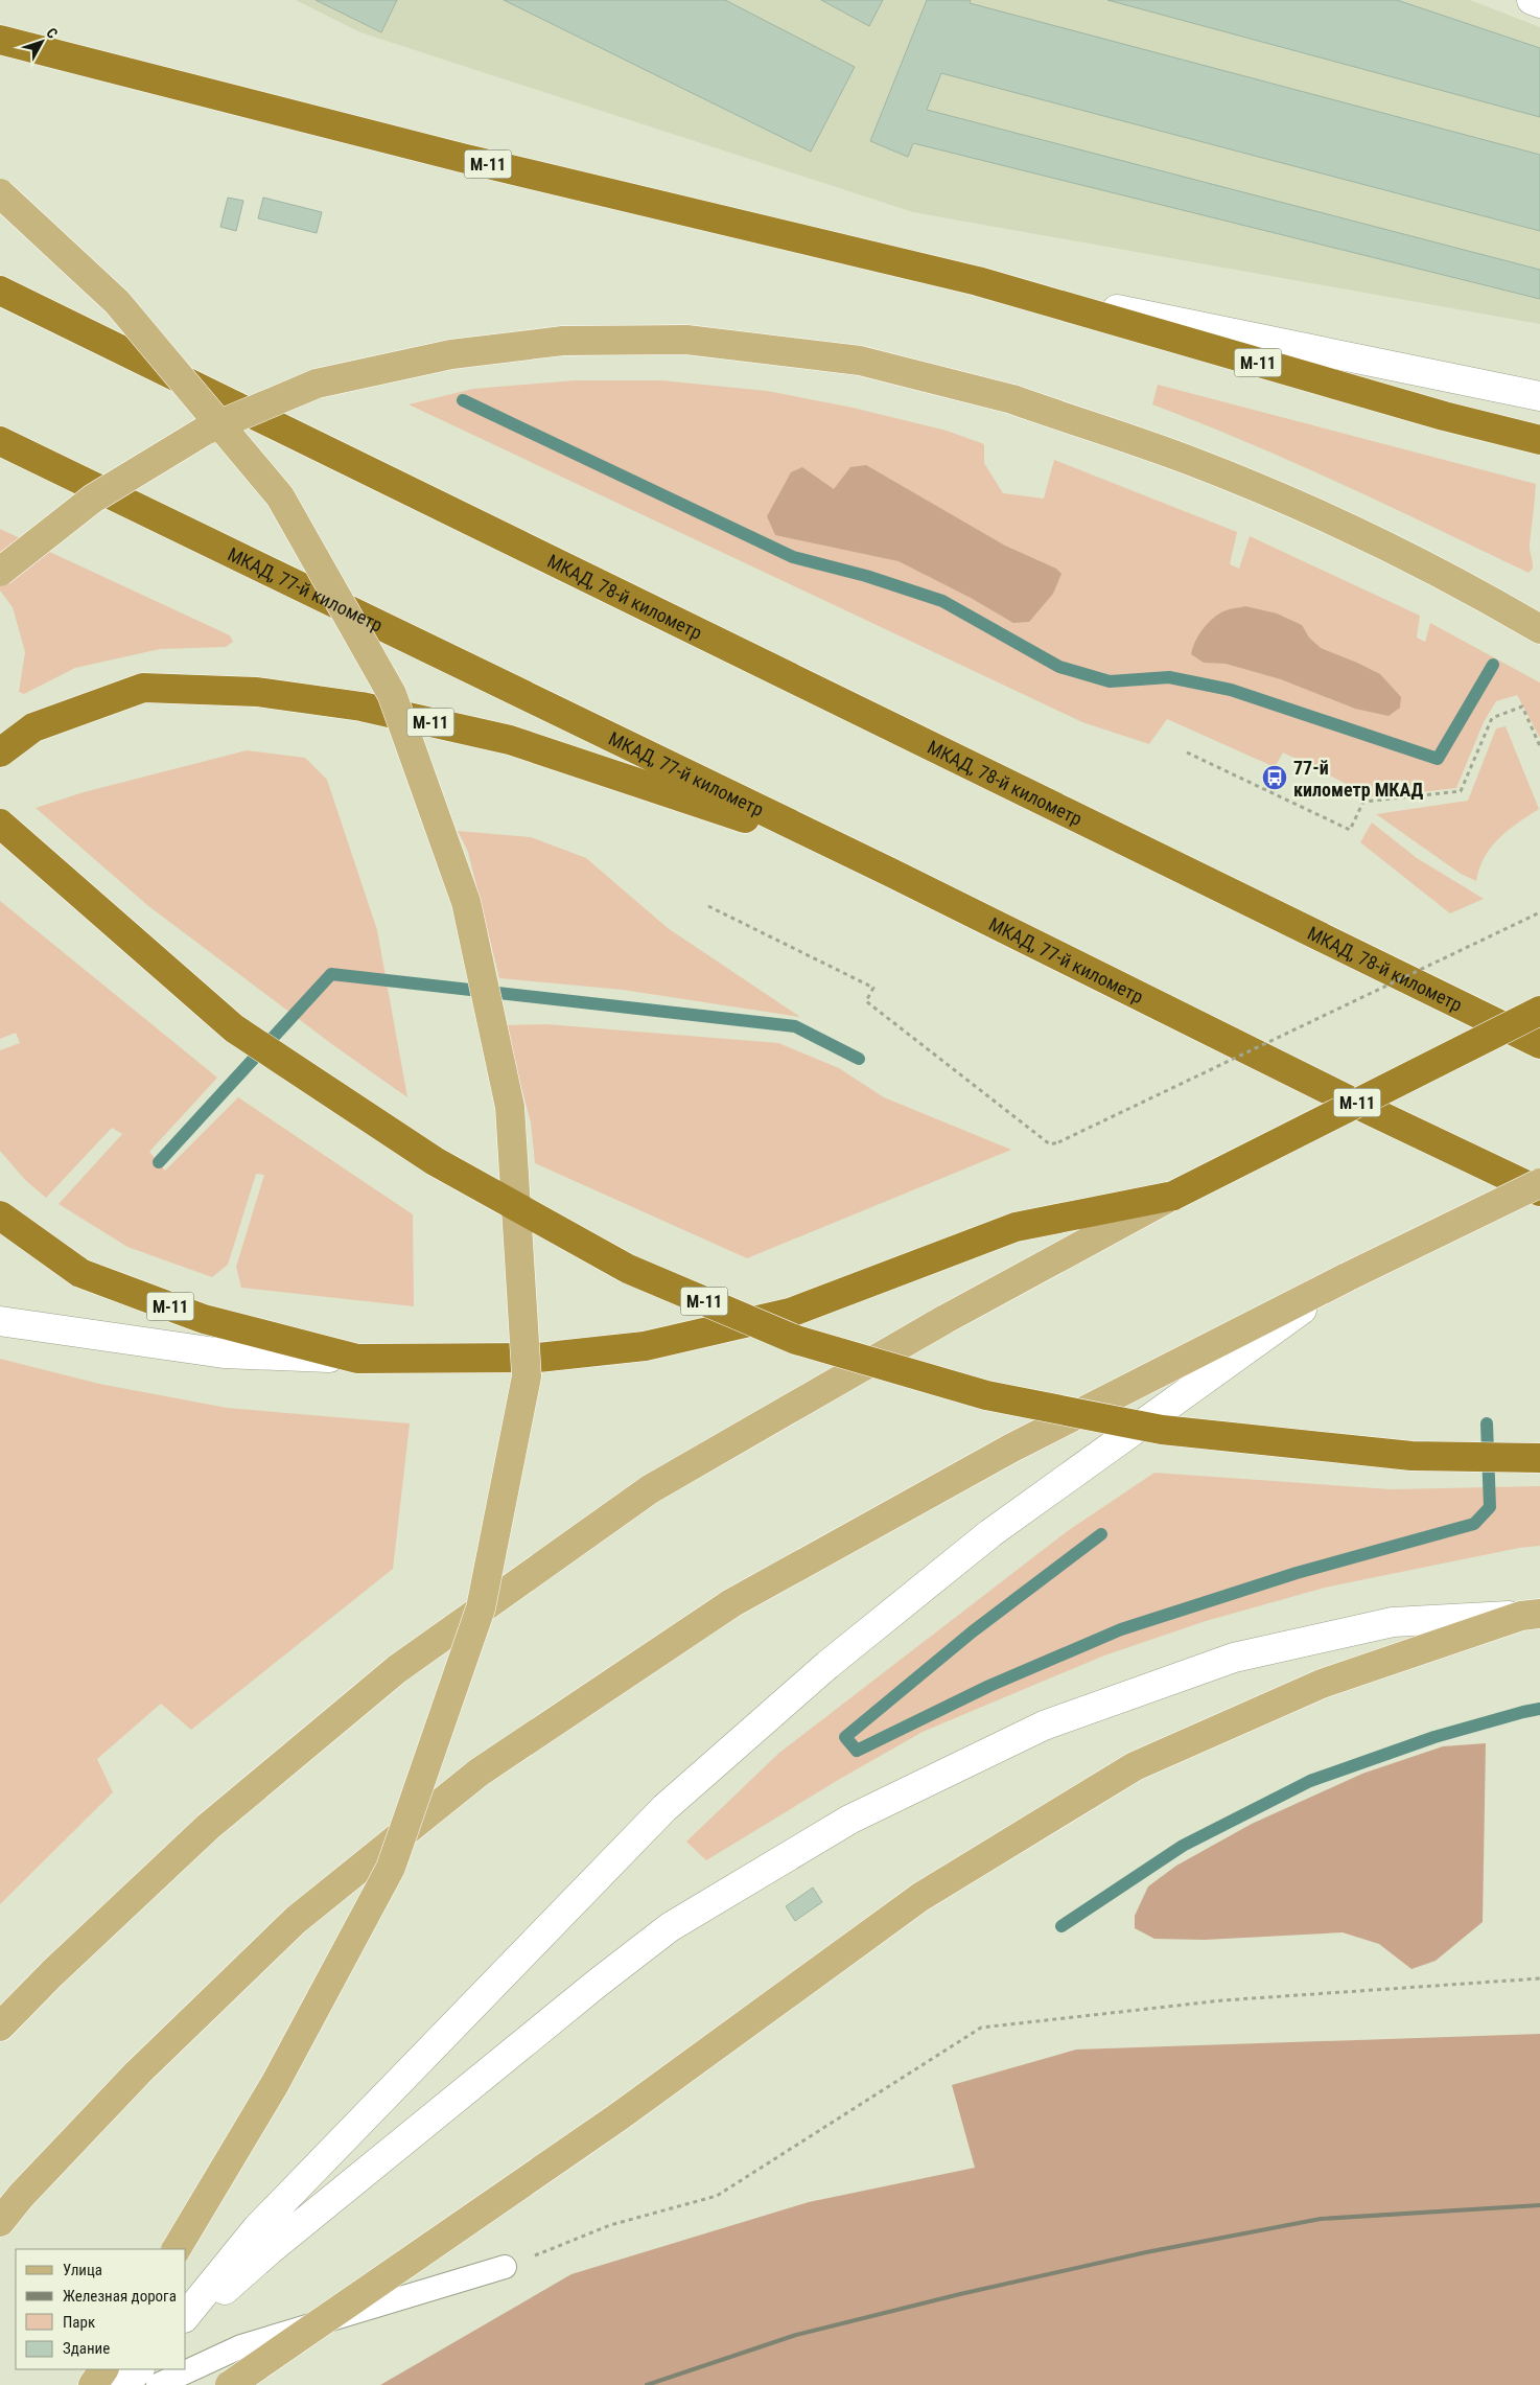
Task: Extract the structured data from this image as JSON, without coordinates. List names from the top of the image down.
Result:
{
  "streets": {
    "highway": ["М-11", "МКАД, 77-й километр", "МКАД, 78-й километр"]
  },
  "crossings": [
    ["М-11", "МКАД, 77-й километр"]
  ],
  "places": {
    "bus stop": ["77-й километр МКАД"]
  },
  "legend": [
    "Улица",
    "Железная дорога",
    "Парк",
    "Здание"
  ],
  "north": "top right"
}
